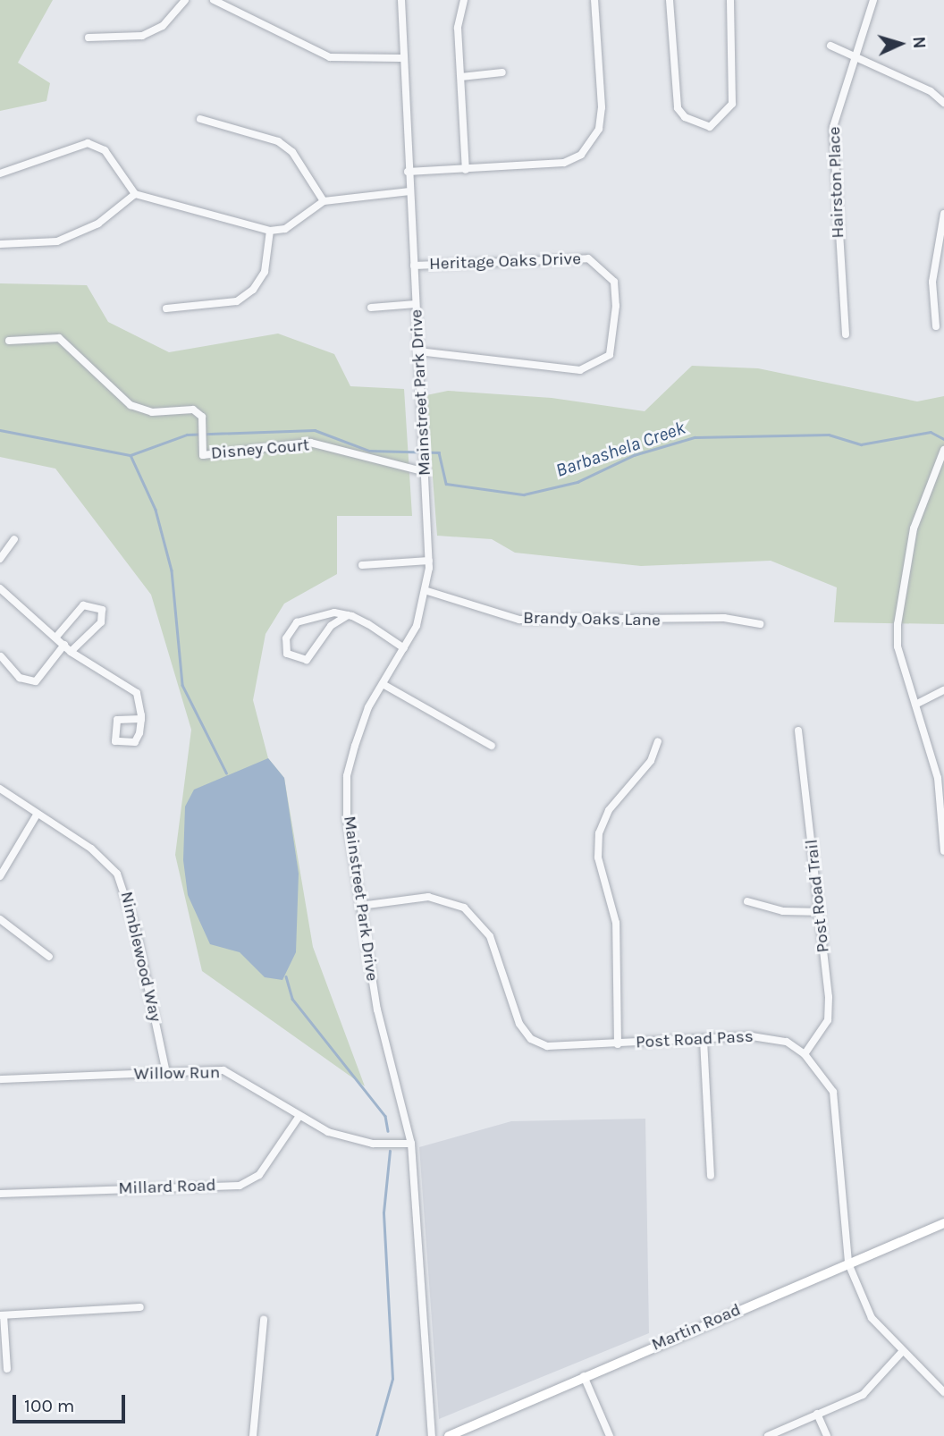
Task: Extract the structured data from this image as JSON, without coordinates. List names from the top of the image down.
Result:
{
  "streets": {
    "street": [
      "Hairston Place",
      "Heritage Oaks Drive",
      "Mainstreet Park Drive",
      "Disney Court",
      "Brandy Oaks Lane",
      "Post Road Trail",
      "Nimblewood Way",
      "Post Road Pass",
      "Willow Run",
      "Millard Road",
      "Martin Road"
    ]
  },
  "crossings": [
    ["Heritage Oaks Drive", "Mainstreet Park Drive"],
    ["Mainstreet Park Drive", "Disney Court"],
    ["Mainstreet Park Drive", "Brandy Oaks Lane"],
    ["Mainstreet Park Drive", "Post Road Pass"],
    ["Mainstreet Park Drive", "Willow Run"],
    ["Post Road Trail", "Post Road Pass"],
    ["Nimblewood Way", "Willow Run"],
    ["Willow Run", "Millard Road"]
  ],
  "water": ["Barbashela Creek"],
  "scale_bar": "100 m",
  "north": "right"
}
